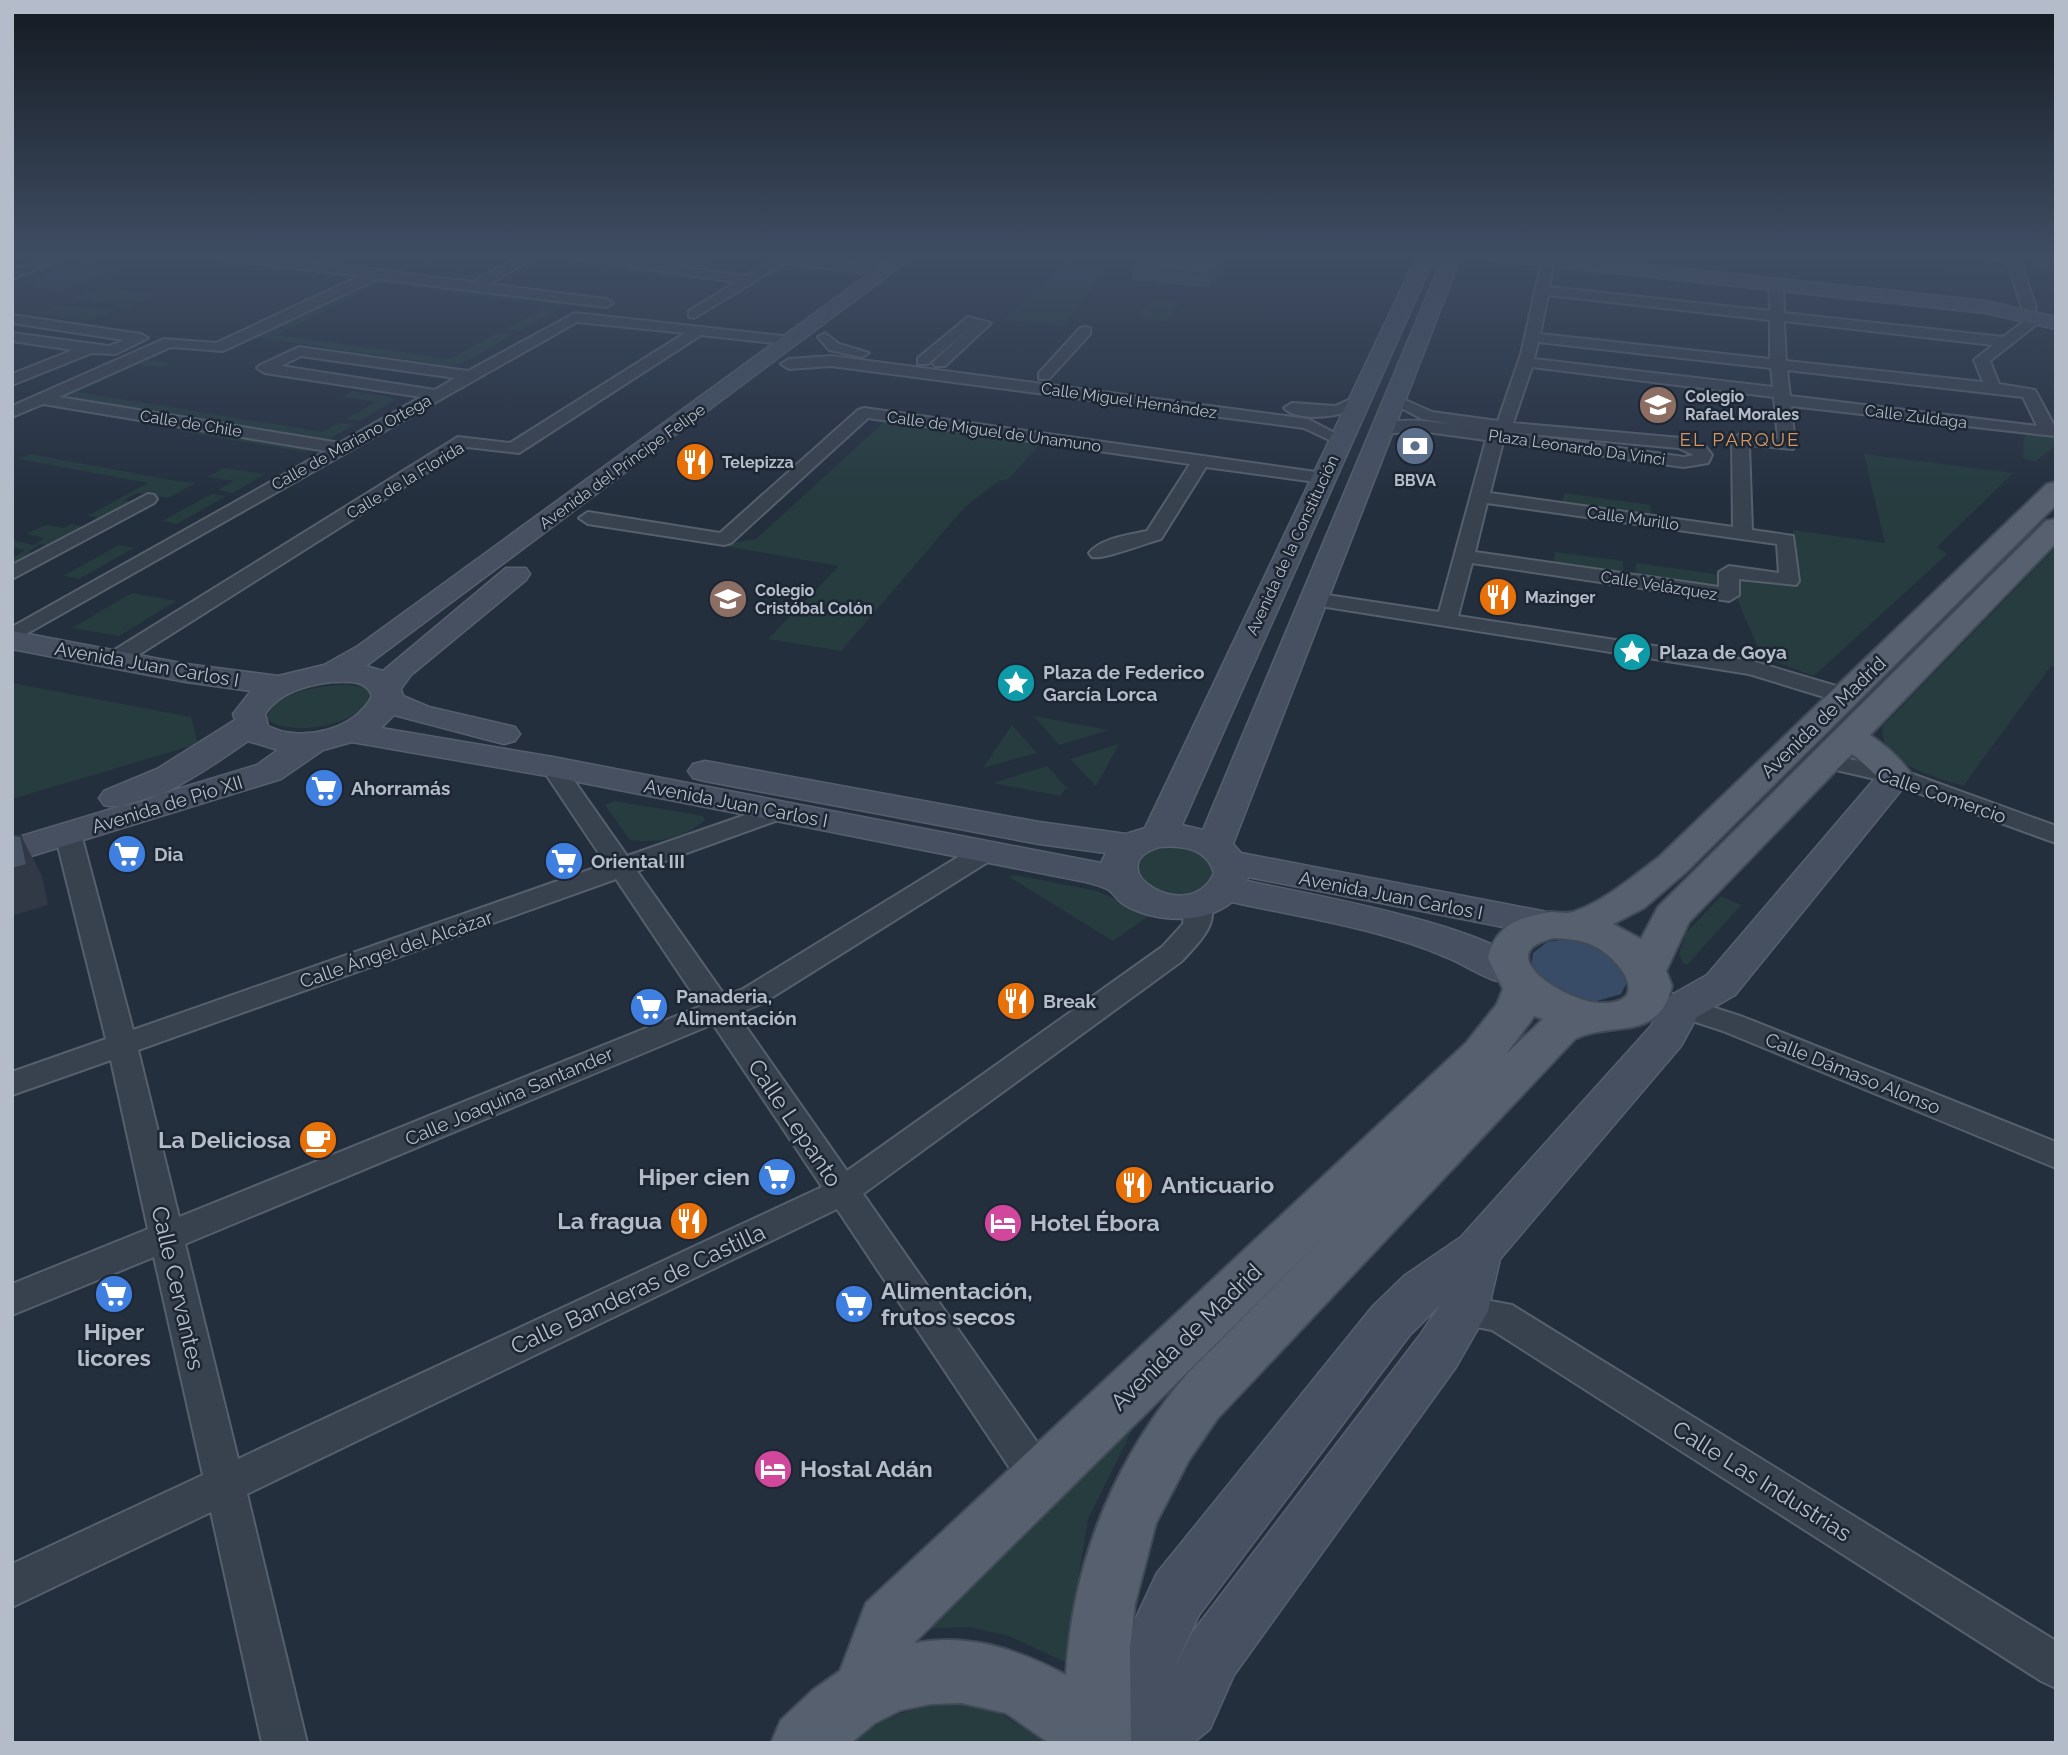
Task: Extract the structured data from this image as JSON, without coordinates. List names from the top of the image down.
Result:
{
  "streets": {
    "main road": ["Avenida de Madrid", "Avenida de Pío XII"],
    "street": [
      "Calle Miguel Hernández",
      "Calle Zuldaga",
      "Calle de Chile",
      "Calle de Miguel de Unamuno",
      "Calle de Mariano Ortega",
      "Plaza Leonardo Da Vinci",
      "Avenida del Príncipe Felipe",
      "Calle de la Florida",
      "Calle Murillo",
      "Avenida de la Constitución",
      "Calle Velázquez",
      "Avenida Juan Carlos I",
      "Calle Comercio",
      "Calle Ángel del Alcázar",
      "Calle Dámaso Alonso",
      "Calle Joaquina Santander",
      "Calle Lepanto",
      "Calle Cervantes",
      "Calle Banderas de Castilla",
      "Calle Las Industrias"
    ]
  },
  "crossings": [
    ["Calle Miguel Hernández", "Calle de Mariano Ortega"],
    ["Calle Miguel Hernández", "Avenida del Príncipe Felipe"],
    ["Calle Miguel Hernández", "Avenida de la Constitución"],
    ["Calle de Chile", "Calle de Mariano Ortega"],
    ["Calle de Miguel de Unamuno", "Avenida del Príncipe Felipe"],
    ["Calle de Miguel de Unamuno", "Avenida de la Constitución"],
    ["Calle de Mariano Ortega", "Avenida del Príncipe Felipe"],
    ["Calle de Mariano Ortega", "Avenida Juan Carlos I"],
    ["Plaza Leonardo Da Vinci", "Avenida de la Constitución"],
    ["Avenida del Príncipe Felipe", "Avenida Juan Carlos I"],
    ["Calle de la Florida", "Avenida Juan Carlos I"],
    ["Calle Murillo", "Calle Velázquez"],
    ["Avenida de la Constitución", "Avenida Juan Carlos I"],
    ["Avenida de la Constitución", "Calle Banderas de Castilla"],
    ["Avenida Juan Carlos I", "Avenida de Madrid"],
    ["Avenida Juan Carlos I", "Avenida de Pío XII"],
    ["Avenida Juan Carlos I", "Calle Ángel del Alcázar"],
    ["Avenida Juan Carlos I", "Calle Joaquina Santander"],
    ["Avenida Juan Carlos I", "Calle Lepanto"],
    ["Avenida Juan Carlos I", "Calle Banderas de Castilla"],
    ["Avenida de Madrid", "Calle Dámaso Alonso"],
    ["Avenida de Madrid", "Calle Lepanto"],
    ["Avenida de Madrid", "Calle Las Industrias"],
    ["Avenida de Pío XII", "Calle Cervantes"],
    ["Calle Ángel del Alcázar", "Calle Lepanto"],
    ["Calle Ángel del Alcázar", "Calle Cervantes"],
    ["Calle Joaquina Santander", "Calle Lepanto"],
    ["Calle Joaquina Santander", "Calle Cervantes"],
    ["Calle Lepanto", "Calle Banderas de Castilla"],
    ["Calle Cervantes", "Calle Banderas de Castilla"]
  ],
  "districts": ["EL PARQUE"],
  "places": {
    "school or university": ["Colegio Rafael Morales", "Colegio Cristóbal Colón"],
    "bank": ["BBVA"],
    "restaurant": [
      "Telepizza",
      "Mazinger",
      "Break",
      "Anticuario",
      "La fragua"
    ],
    "place": ["Plaza de Goya", "Plaza de Federico García Lorca"],
    "supermarket": [
      "Ahorramás",
      "Dia",
      "Oriental III",
      "Panaderia, Alimentación",
      "Hiper cien",
      "Hiper licores",
      "Alimentación, frutos secos"
    ],
    "cafe": ["La Deliciosa"],
    "hotel": ["Hotel Ébora", "Hostal Adán"]
  }
}
